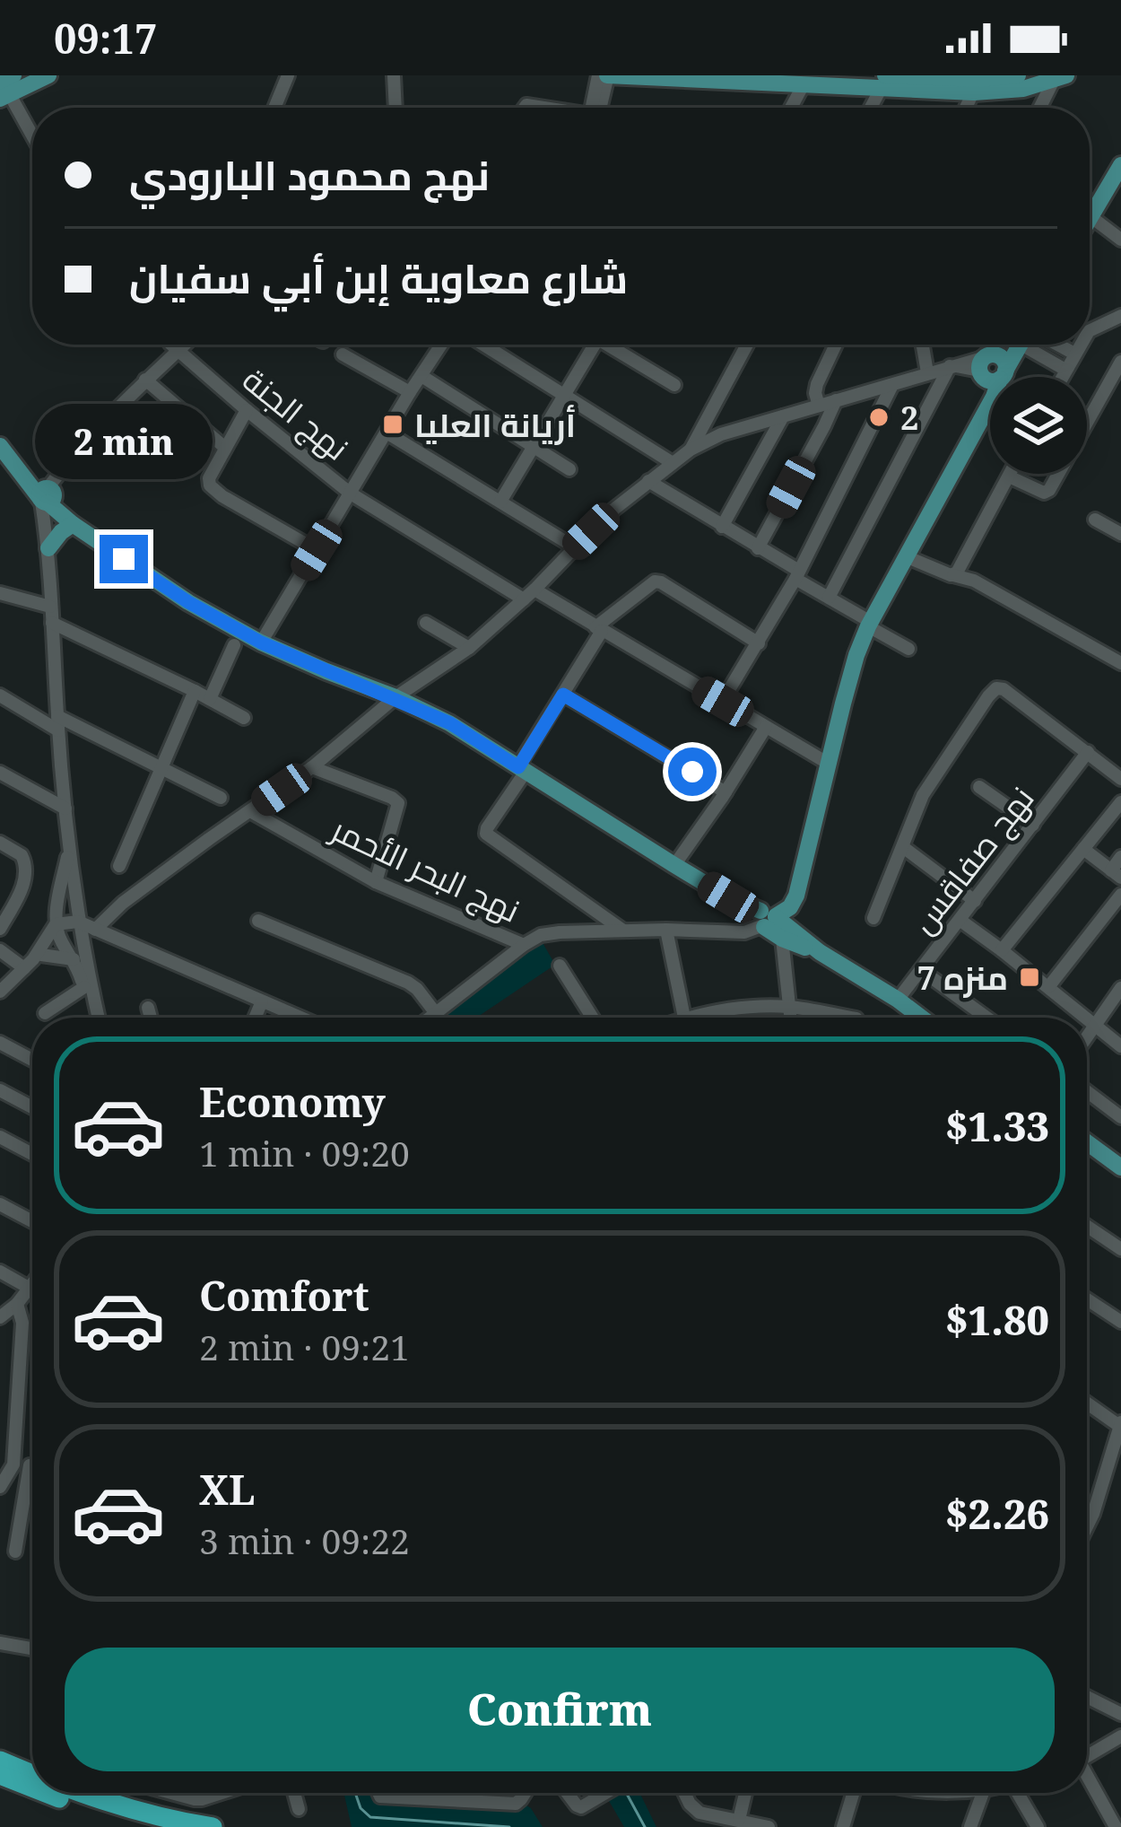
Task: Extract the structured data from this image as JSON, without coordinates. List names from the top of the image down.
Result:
{
  "streets": {
    "street": ["نهج الجنة", "نهج صفاقس", "نهج البحر الأحمر"]
  },
  "places": {
    "other": ["2"],
    "transit": ["أريانة العليا", "منزه 7"]
  },
  "page": {
    "status": "09:17",
    "banner": ["نهج محمود البارودي", "شارع معاوية إبن أبي سفيان"],
    "bubble": "2 min",
    "list": [
      {
        "name": "Economy",
        "note": "1 min · 09:20",
        "value": "$1.33"
      },
      {
        "name": "Comfort",
        "note": "2 min · 09:21",
        "value": "$1.80"
      },
      {
        "name": "XL",
        "note": "3 min · 09:22",
        "value": "$2.26"
      }
    ],
    "buttons": "Confirm"
  }
}
